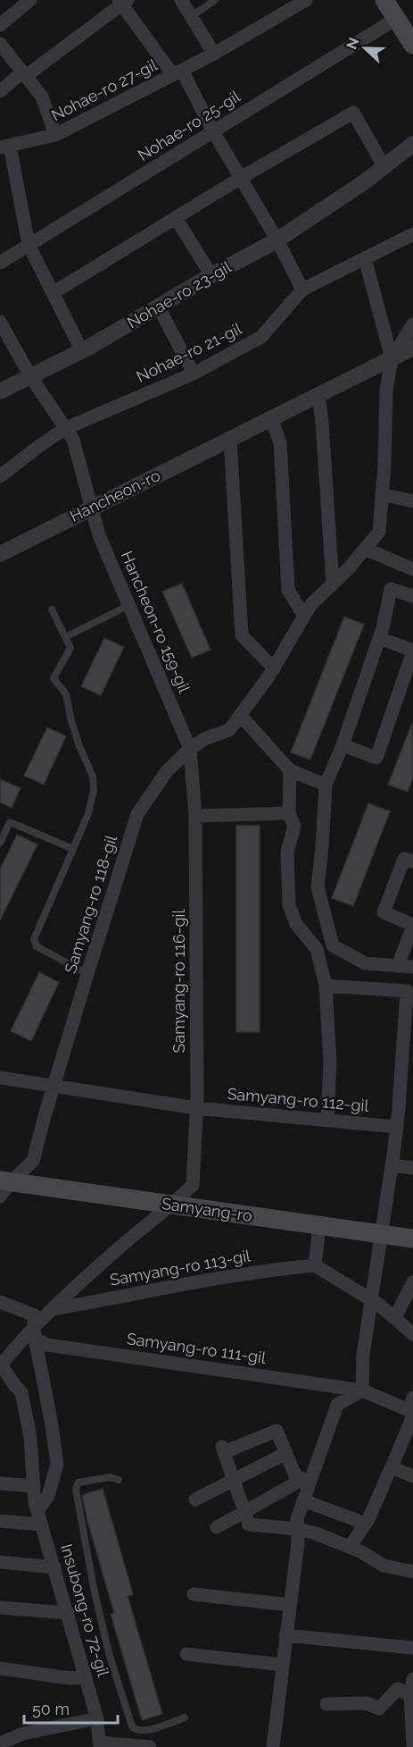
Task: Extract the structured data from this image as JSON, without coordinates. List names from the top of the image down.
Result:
{
  "streets": {
    "main road": ["Samyang-ro"],
    "street": [
      "Nohae-ro 27-gil",
      "Nohae-ro 25-gil",
      "Nohae-ro 23-gil",
      "Nohae-ro 21-gil",
      "Hancheon-ro",
      "Hancheon-ro 159-gil",
      "Samyang-ro 118-gil",
      "Samyang-ro 116-gil",
      "Samyang-ro 112-gil",
      "Samyang-ro 113-gil",
      "Samyang-ro 111-gil",
      "Insubong-ro 72-gil"
    ]
  },
  "crossings": [
    ["Nohae-ro 27-gil", "Nohae-ro 25-gil"],
    ["Nohae-ro 23-gil", "Hancheon-ro 159-gil"],
    ["Nohae-ro 21-gil", "Hancheon-ro 159-gil"],
    ["Hancheon-ro", "Hancheon-ro 159-gil"],
    ["Hancheon-ro", "Samyang-ro 118-gil"],
    ["Hancheon-ro 159-gil", "Samyang-ro 118-gil"],
    ["Hancheon-ro 159-gil", "Samyang-ro 116-gil"],
    ["Samyang-ro 118-gil", "Samyang-ro 116-gil"],
    ["Samyang-ro 118-gil", "Samyang-ro"],
    ["Samyang-ro 116-gil", "Samyang-ro 112-gil"],
    ["Samyang-ro 116-gil", "Samyang-ro"],
    ["Samyang-ro 116-gil", "Samyang-ro 113-gil"],
    ["Samyang-ro 116-gil", "Samyang-ro 111-gil"],
    ["Samyang-ro 116-gil", "Insubong-ro 72-gil"]
  ],
  "scale_bar": "50 m",
  "north": "left"
}
